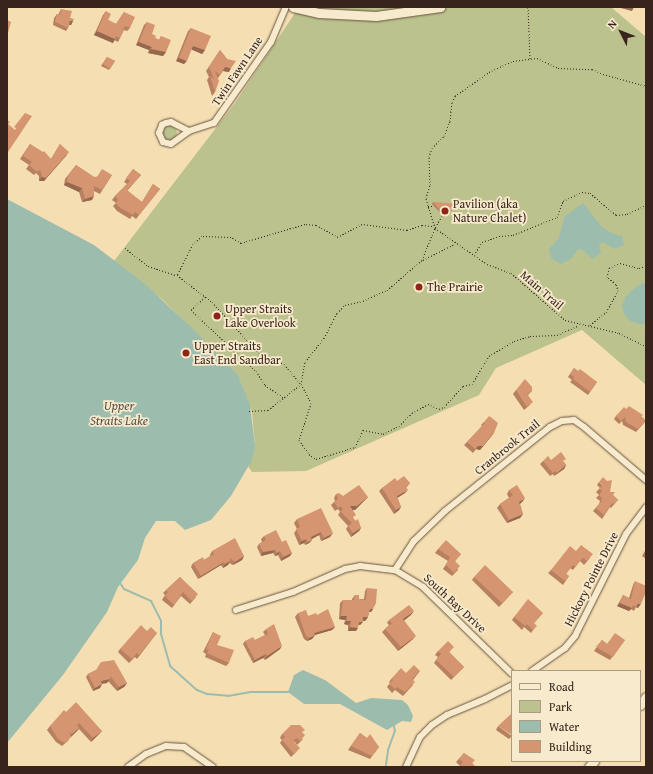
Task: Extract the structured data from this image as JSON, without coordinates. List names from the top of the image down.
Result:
{
  "streets": {
    "street": [
      "Twin Fawn Lane",
      "Cranbrook Trail",
      "Hickory Pointe Drive",
      "South Bay Drive"
    ],
    "path": ["Main Trail"]
  },
  "crossings": [
    ["Cranbrook Trail", "South Bay Drive"]
  ],
  "water": ["Upper Straits Lake"],
  "places": [
    "Pavilion (aka Nature Chalet)",
    "The Prairie",
    "Upper Straits Lake Overlook",
    "Upper Straits East End Sandbar"
  ],
  "legend": [
    "Road",
    "Park",
    "Water",
    "Building"
  ],
  "north": "top left"
}
